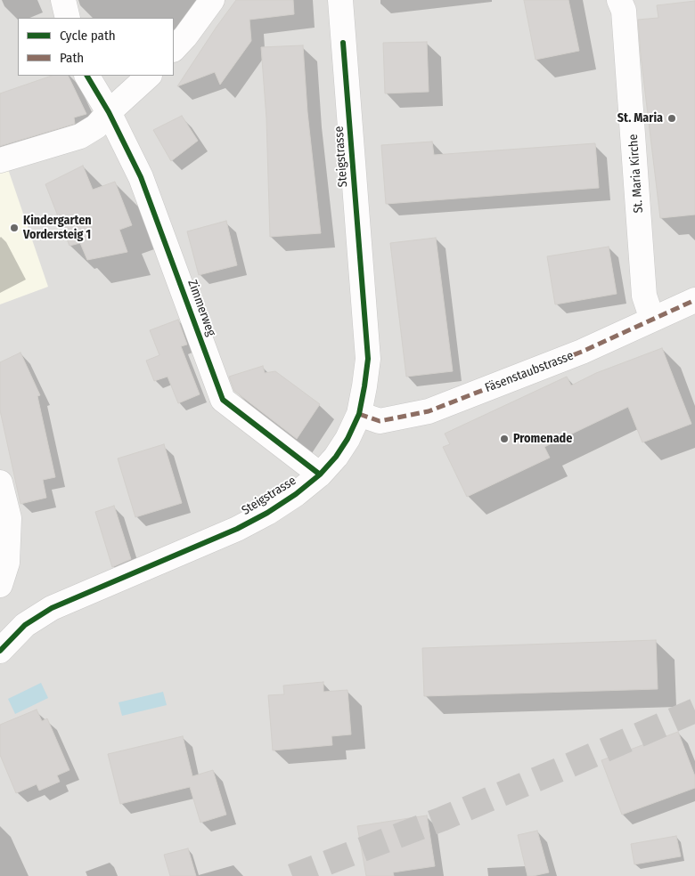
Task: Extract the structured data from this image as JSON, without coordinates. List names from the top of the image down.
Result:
{
  "streets": {
    "street": [
      "Steigstrasse",
      "St. Maria Kirche",
      "Zimmerweg",
      "Fäsenstaubstrasse"
    ]
  },
  "crossings": [
    ["Steigstrasse", "Zimmerweg"],
    ["Steigstrasse", "Fäsenstaubstrasse"],
    ["St. Maria Kirche", "Fäsenstaubstrasse"]
  ],
  "places": ["St. Maria", "Kindergarten Vordersteig 1", "Promenade"],
  "legend": ["Cycle path", "Path"]
}
